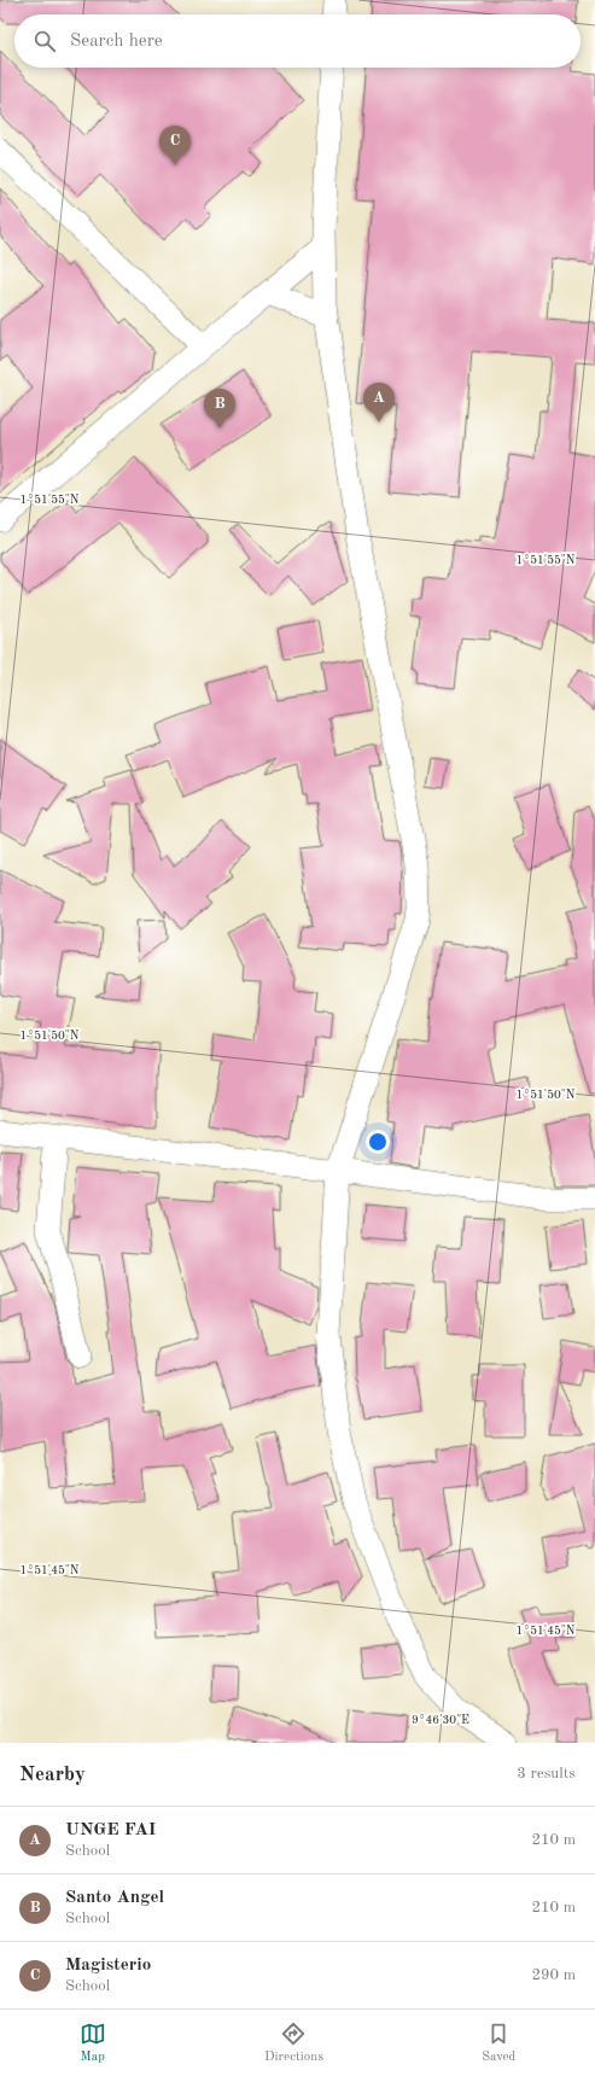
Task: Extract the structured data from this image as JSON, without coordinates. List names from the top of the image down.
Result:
{
  "page": {
    "search": "Search here",
    "pins": ["C", "A", "B"],
    "heading": ["Nearby", "3 results"],
    "list": [
      {
        "mark": "A",
        "name": "UNGE FAI",
        "note": "School",
        "value": "210 m"
      },
      {
        "mark": "B",
        "name": "Santo Angel",
        "note": "School",
        "value": "210 m"
      },
      {
        "mark": "C",
        "name": "Magisterio",
        "note": "School",
        "value": "290 m"
      }
    ],
    "nav": ["Map", "Directions", "Saved"]
  },
  "coordinates": [
    "1°51'55\"N",
    "1°51'50\"N",
    "1°51'45\"N",
    "9°46'30\"E"
  ]
}
